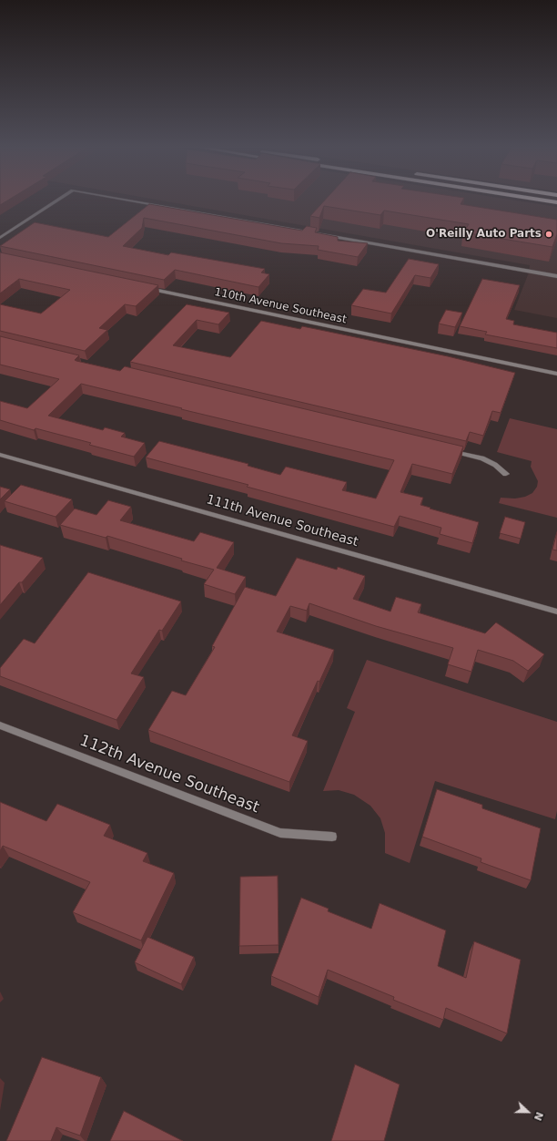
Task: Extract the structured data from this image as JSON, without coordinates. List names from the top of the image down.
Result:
{
  "streets": {
    "street": ["110th Avenue Southeast", "111th Avenue Southeast", "112th Avenue Southeast"]
  },
  "places": ["O'Reilly Auto Parts"],
  "north": "right"
}
